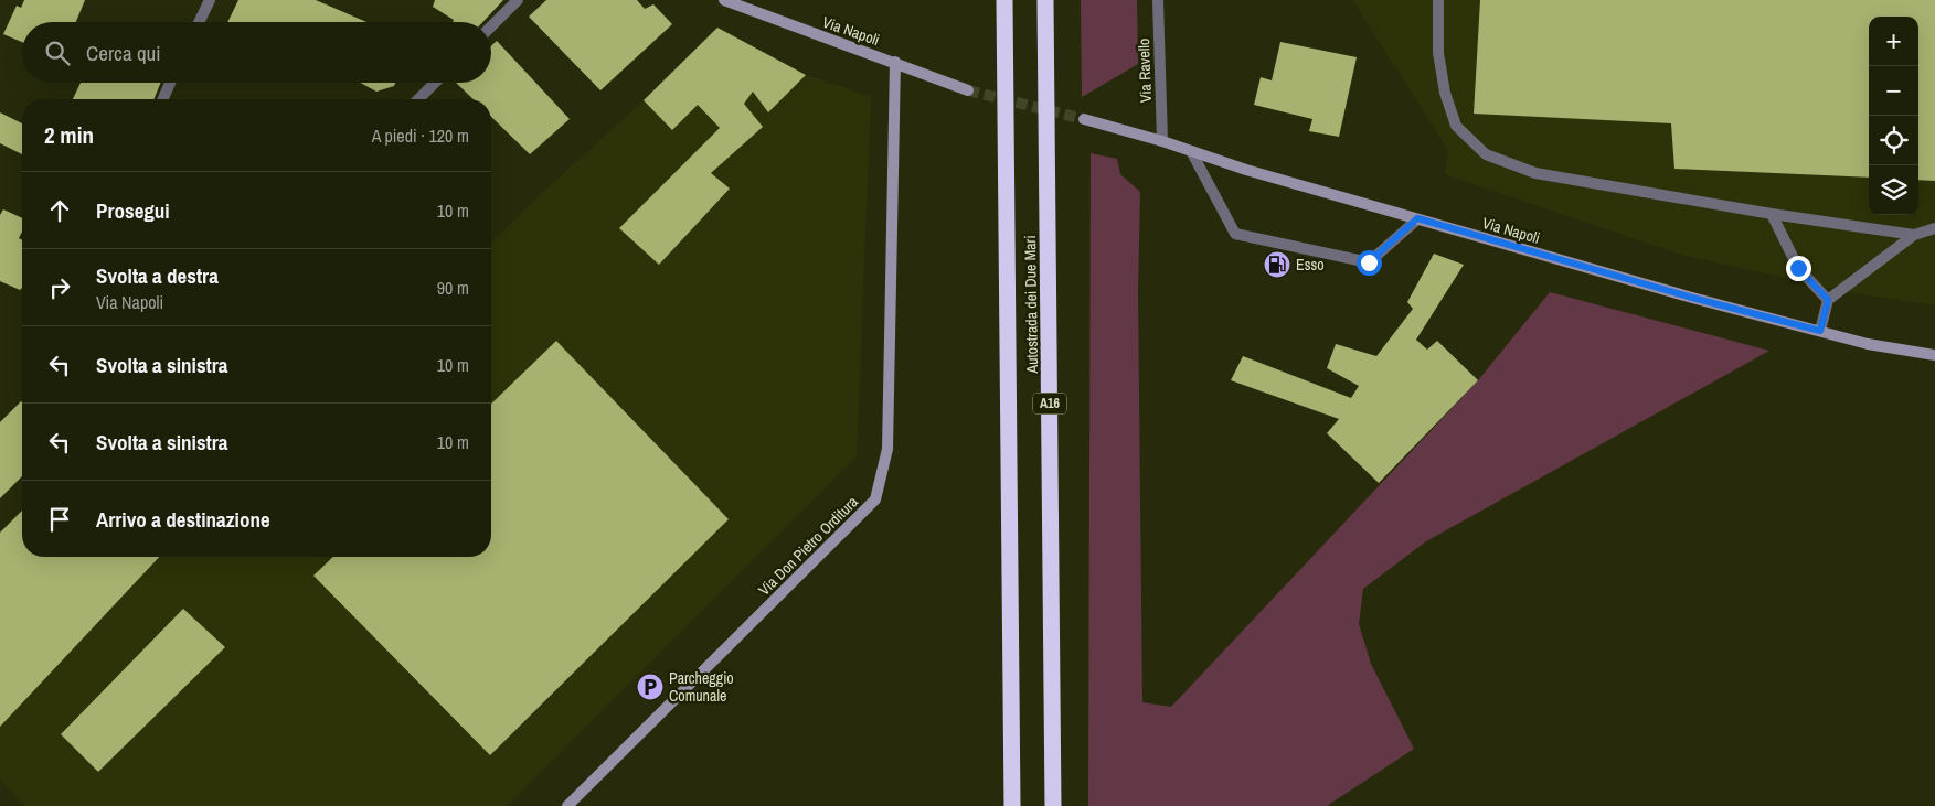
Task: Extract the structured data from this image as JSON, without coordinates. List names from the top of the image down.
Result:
{
  "streets": {
    "highway": ["Autostrada dei Due Mari", "A16"],
    "main road": ["Via Napoli", "Via Don Pietro Orditura"],
    "street": ["Via Ravello"]
  },
  "crossings": [
    ["Via Napoli", "Via Ravello"],
    ["Via Napoli", "Via Don Pietro Orditura"]
  ],
  "places": {
    "fuel station": ["Esso"],
    "parking": ["Parcheggio Comunale"]
  },
  "page": {
    "map_buttons": ["+", "−"],
    "search": "Cerca qui",
    "heading": ["2 min", "A piedi · 120 m"],
    "list": [
      ["Prosegui", "10 m"],
      ["Svolta a destra", "Via Napoli", "90 m"],
      ["Svolta a sinistra", "10 m"],
      ["Svolta a sinistra", "10 m"],
      "Arrivo a destinazione"
    ]
  }
}
